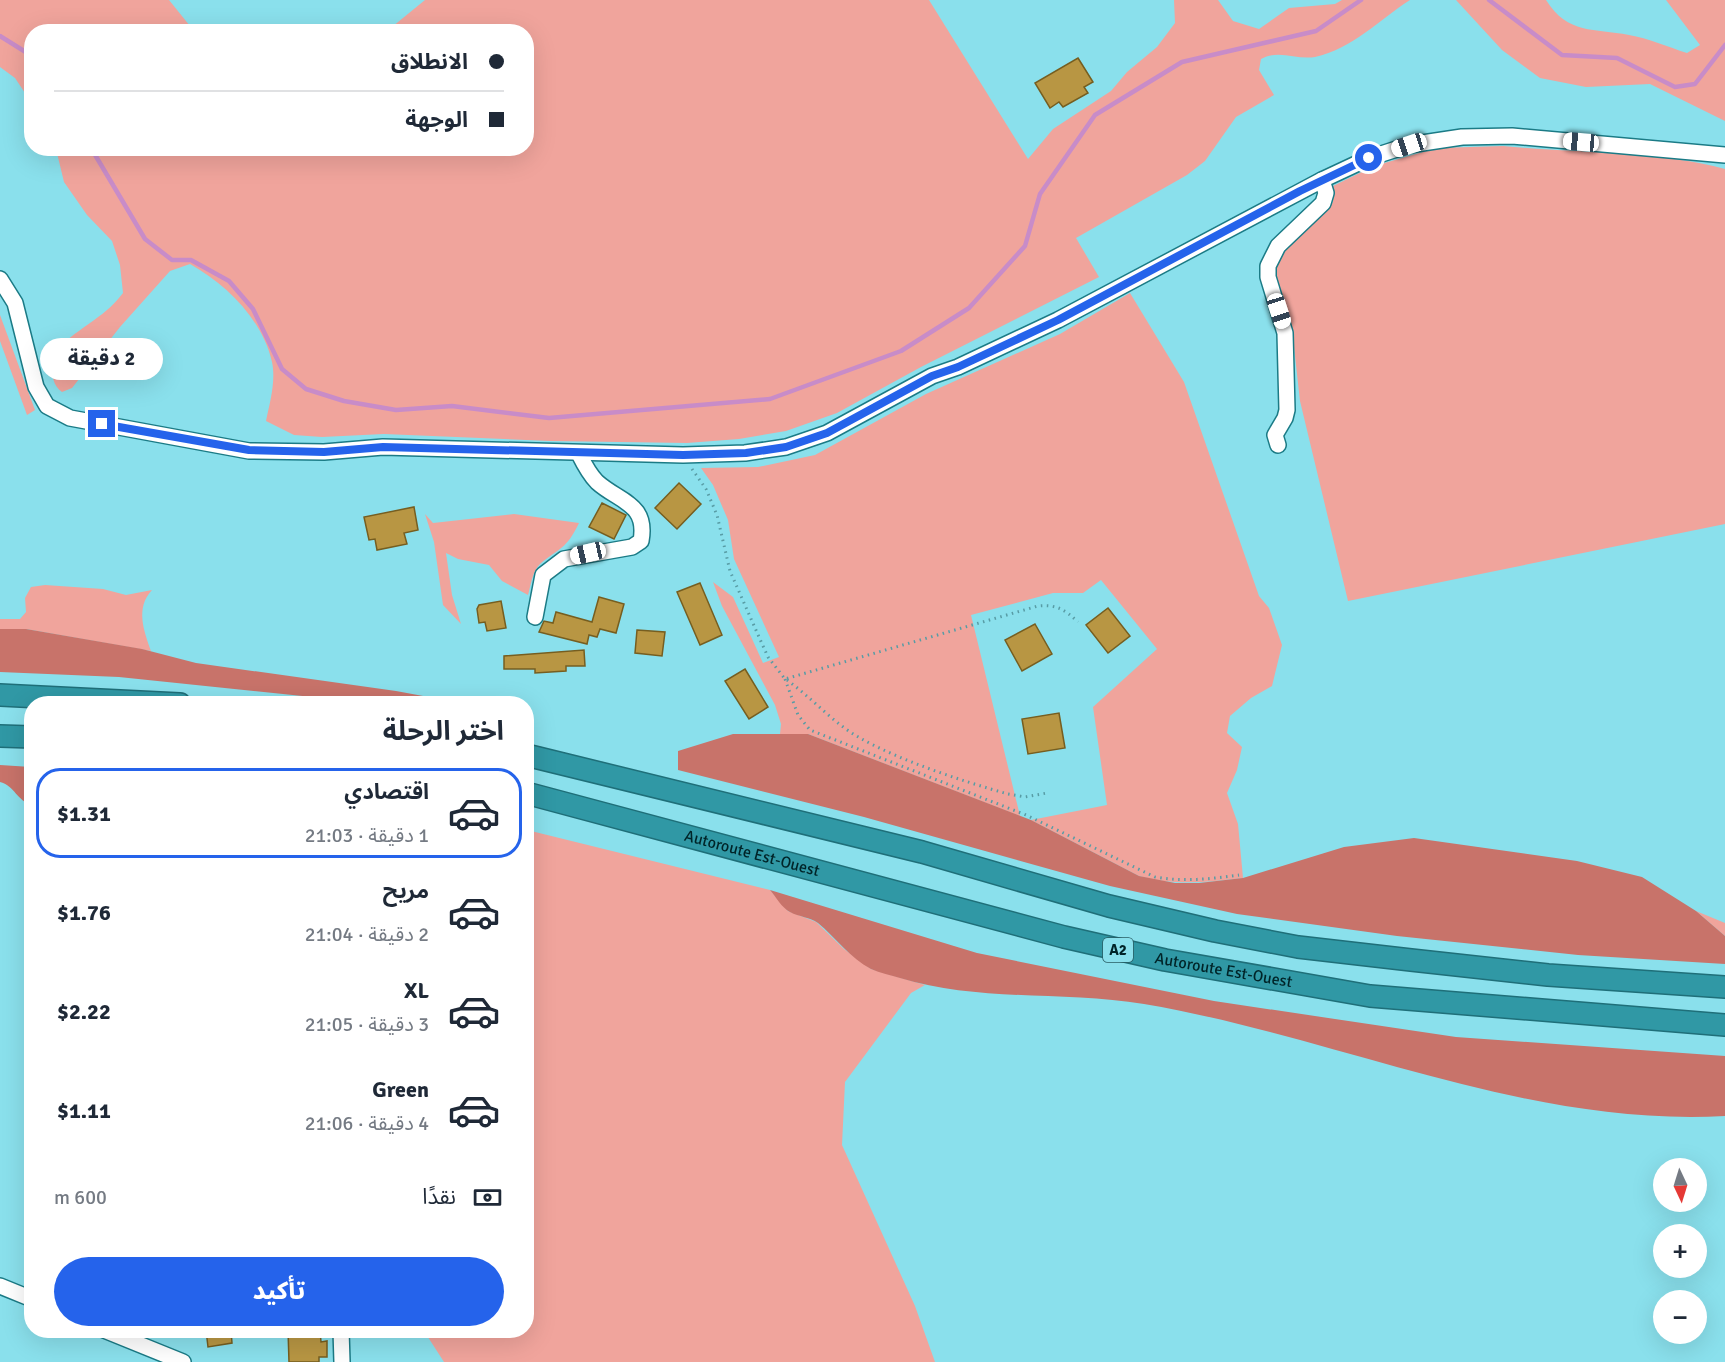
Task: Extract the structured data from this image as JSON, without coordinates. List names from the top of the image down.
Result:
{
  "streets": {
    "highway": ["Autoroute Est-Ouest", "A2"]
  },
  "north": "bottom",
  "page": {
    "banner": ["الانطلاق", "الوجهة"],
    "bubble": "2 دقيقة",
    "heading": "اختر الرحلة",
    "list": [
      {
        "name": "اقتصادي",
        "note": "1 دقيقة · 21:03",
        "value": "$1.31"
      },
      {
        "name": "مريح",
        "note": "2 دقيقة · 21:04",
        "value": "$1.76"
      },
      {
        "name": "XL",
        "note": "3 دقيقة · 21:05",
        "value": "$2.22"
      },
      {
        "name": "Green",
        "note": "4 دقيقة · 21:06",
        "value": "$1.11"
      }
    ],
    "map_buttons": ["+", "−"],
    "pay": ["نقدًا", "600 m"],
    "buttons": "تأكيد"
  }
}
